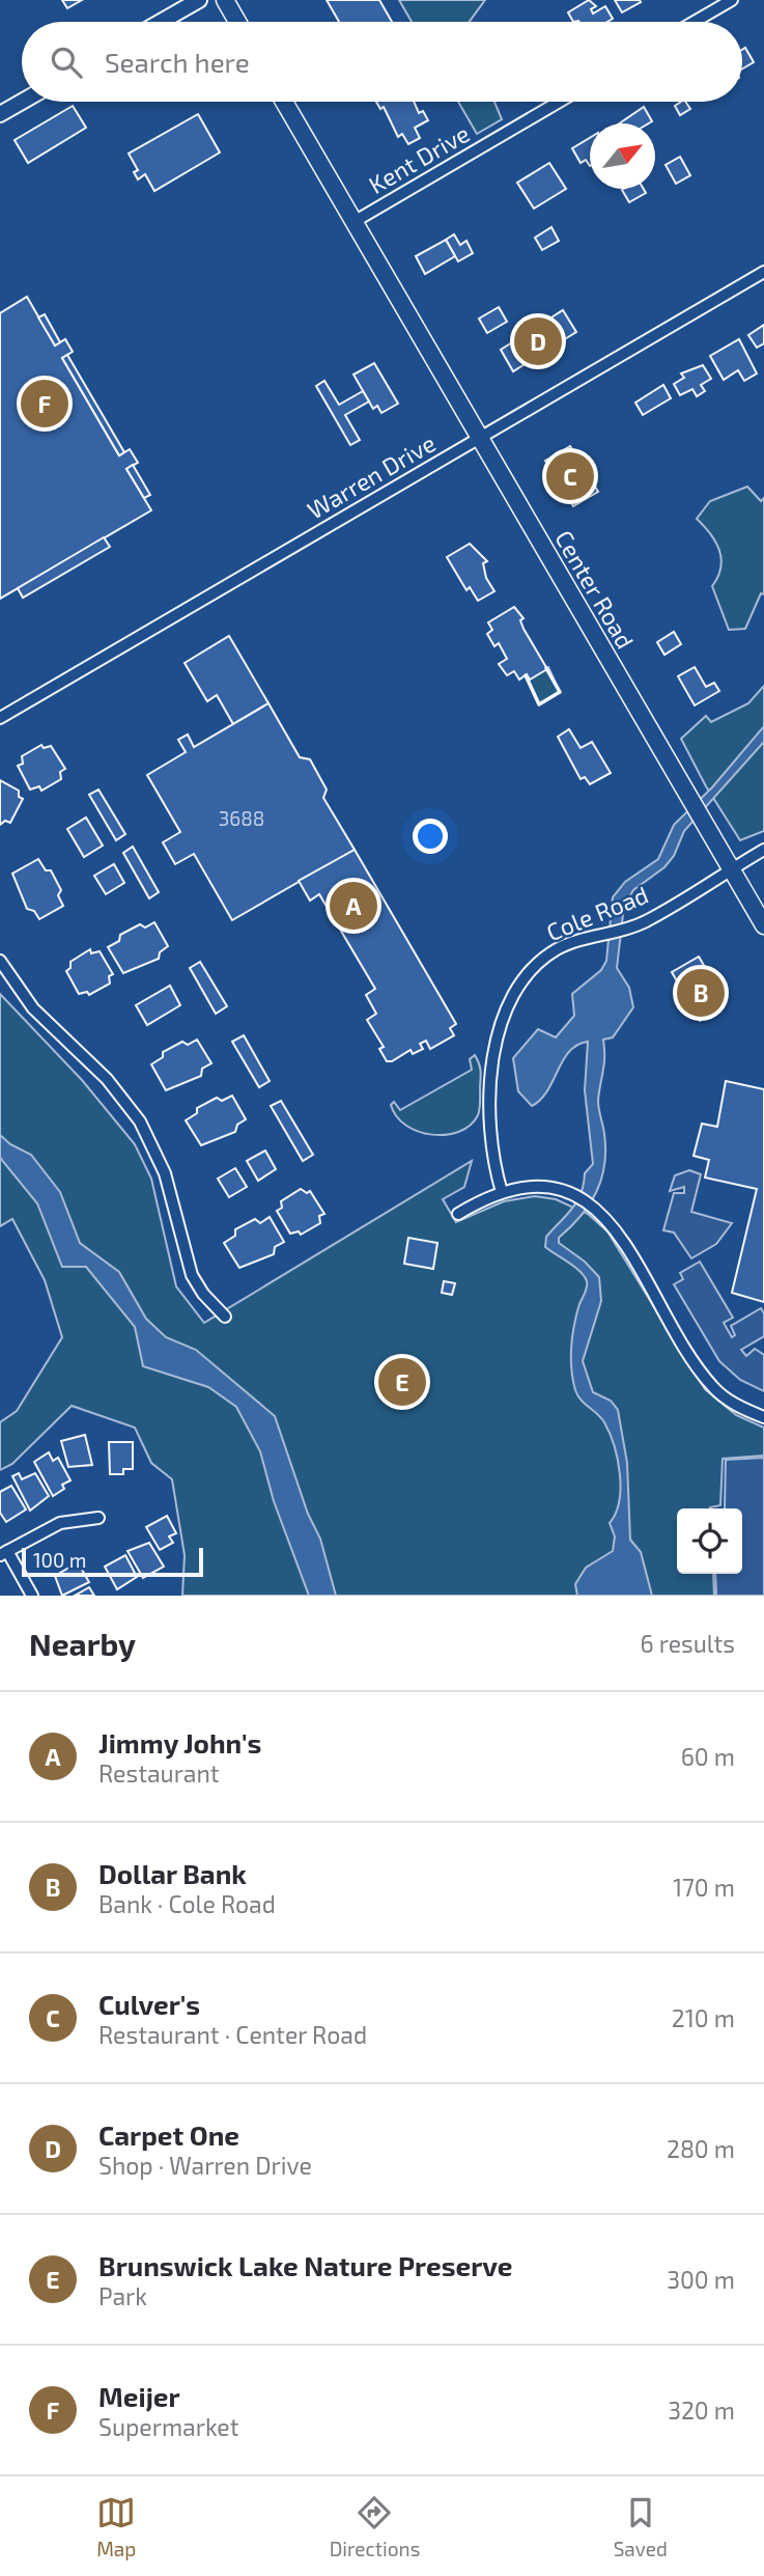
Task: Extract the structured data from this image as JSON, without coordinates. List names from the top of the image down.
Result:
{
  "streets": {
    "main road": ["Center Road"],
    "street": ["Kent Drive", "Warren Drive", "Cole Road"]
  },
  "crossings": [
    ["Kent Drive", "Center Road"],
    ["Warren Drive", "Center Road"],
    ["Center Road", "Cole Road"]
  ],
  "house_numbers": ["3688"],
  "scale_bar": "100 m",
  "north": "top right",
  "page": {
    "search": "Search here",
    "pins": [
      "D",
      "F",
      "C",
      "A",
      "B",
      "E"
    ],
    "scale": "100 m",
    "heading": ["Nearby", "6 results"],
    "list": [
      {
        "mark": "A",
        "name": "Jimmy John's",
        "note": "Restaurant",
        "value": "60 m"
      },
      {
        "mark": "B",
        "name": "Dollar Bank",
        "note": "Bank · Cole Road",
        "value": "170 m"
      },
      {
        "mark": "C",
        "name": "Culver's",
        "note": "Restaurant · Center Road",
        "value": "210 m"
      },
      {
        "mark": "D",
        "name": "Carpet One",
        "note": "Shop · Warren Drive",
        "value": "280 m"
      },
      {
        "mark": "E",
        "name": "Brunswick Lake Nature Preserve",
        "note": "Park",
        "value": "300 m"
      },
      {
        "mark": "F",
        "name": "Meijer",
        "note": "Supermarket",
        "value": "320 m"
      }
    ],
    "nav": ["Map", "Directions", "Saved"]
  }
}
